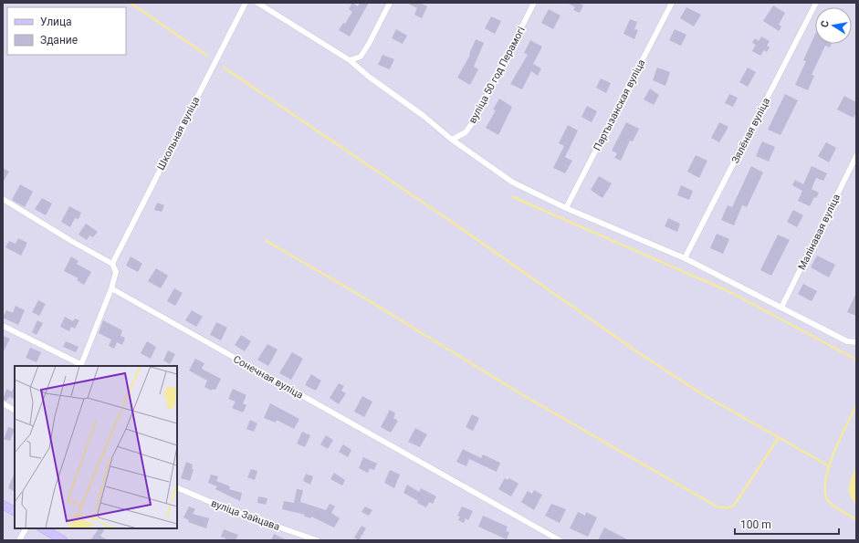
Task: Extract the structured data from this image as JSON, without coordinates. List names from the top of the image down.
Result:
{
  "streets": {
    "street": [
      "вуліца 50 год Перамогі",
      "Партызанская вуліца",
      "Зялёная вуліца",
      "Школьная вуліца",
      "Малінавая вуліца",
      "Сонечная вуліца",
      "вуліца Зайцава"
    ]
  },
  "legend": ["Улица", "Здание"],
  "scale_bar": "100 m",
  "north": "left"
}
